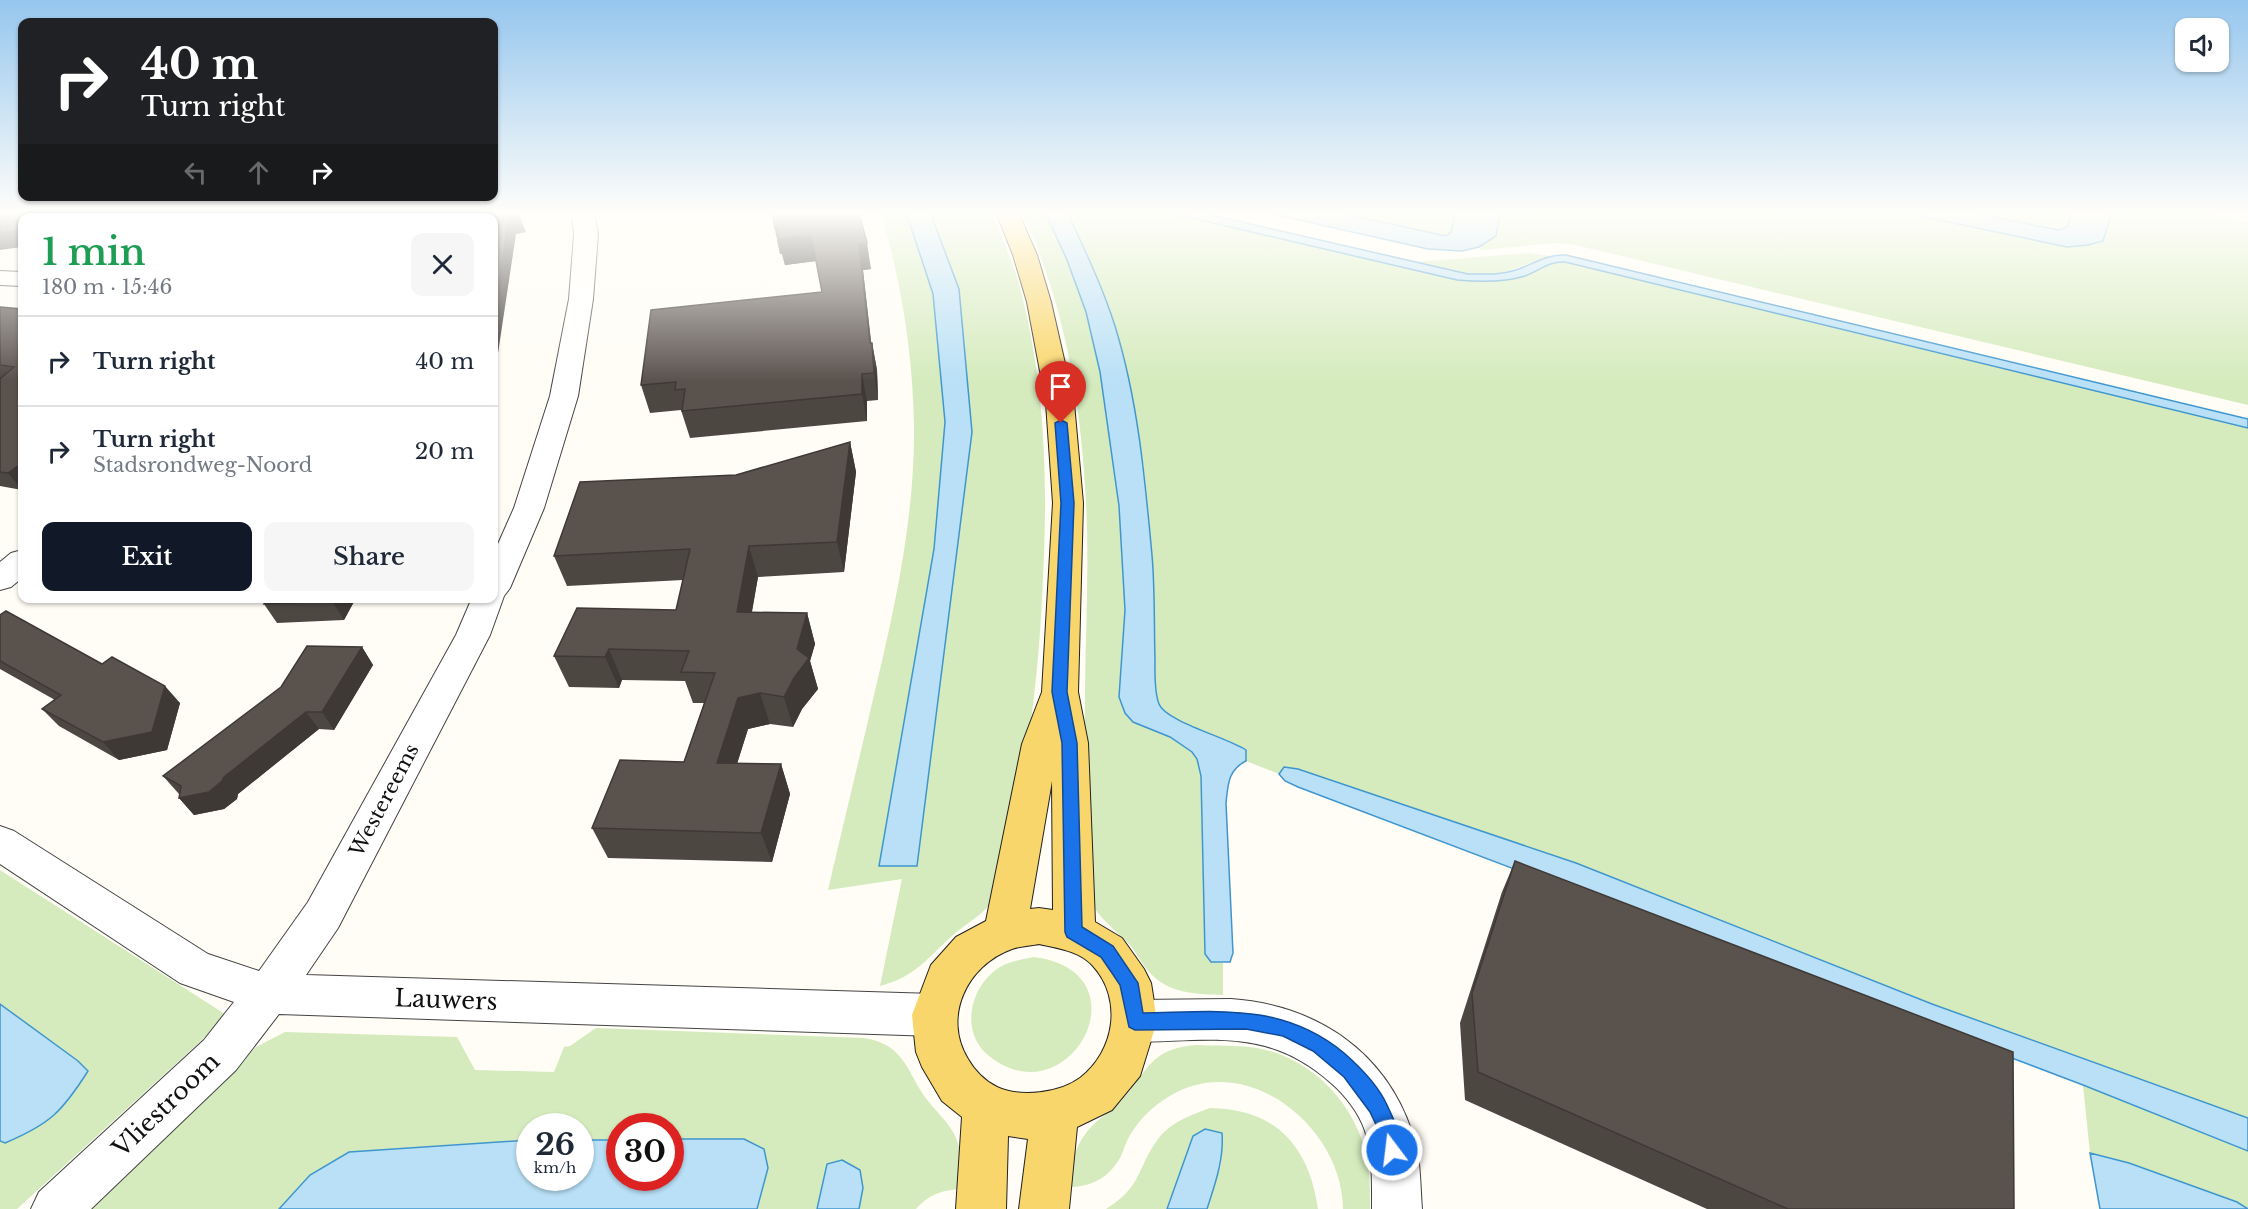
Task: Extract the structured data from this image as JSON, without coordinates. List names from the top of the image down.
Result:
{
  "streets": {
    "street": ["Westereems", "Lauwers", "Vliestroom"]
  },
  "crossings": [
    ["Westereems", "Lauwers"],
    ["Westereems", "Vliestroom"],
    ["Lauwers", "Vliestroom"]
  ],
  "page": {
    "turn": ["40 m", "Turn right"],
    "heading": ["1 min", "180 m · 15:46"],
    "list": [
      {
        "name": "Turn right",
        "value": "40 m"
      },
      {
        "name": "Turn right",
        "note": "Stadsrondweg-Noord",
        "value": "20 m"
      }
    ],
    "buttons": ["Exit", "Share"],
    "speed": "26 km/h",
    "limit": "30"
  }
}
